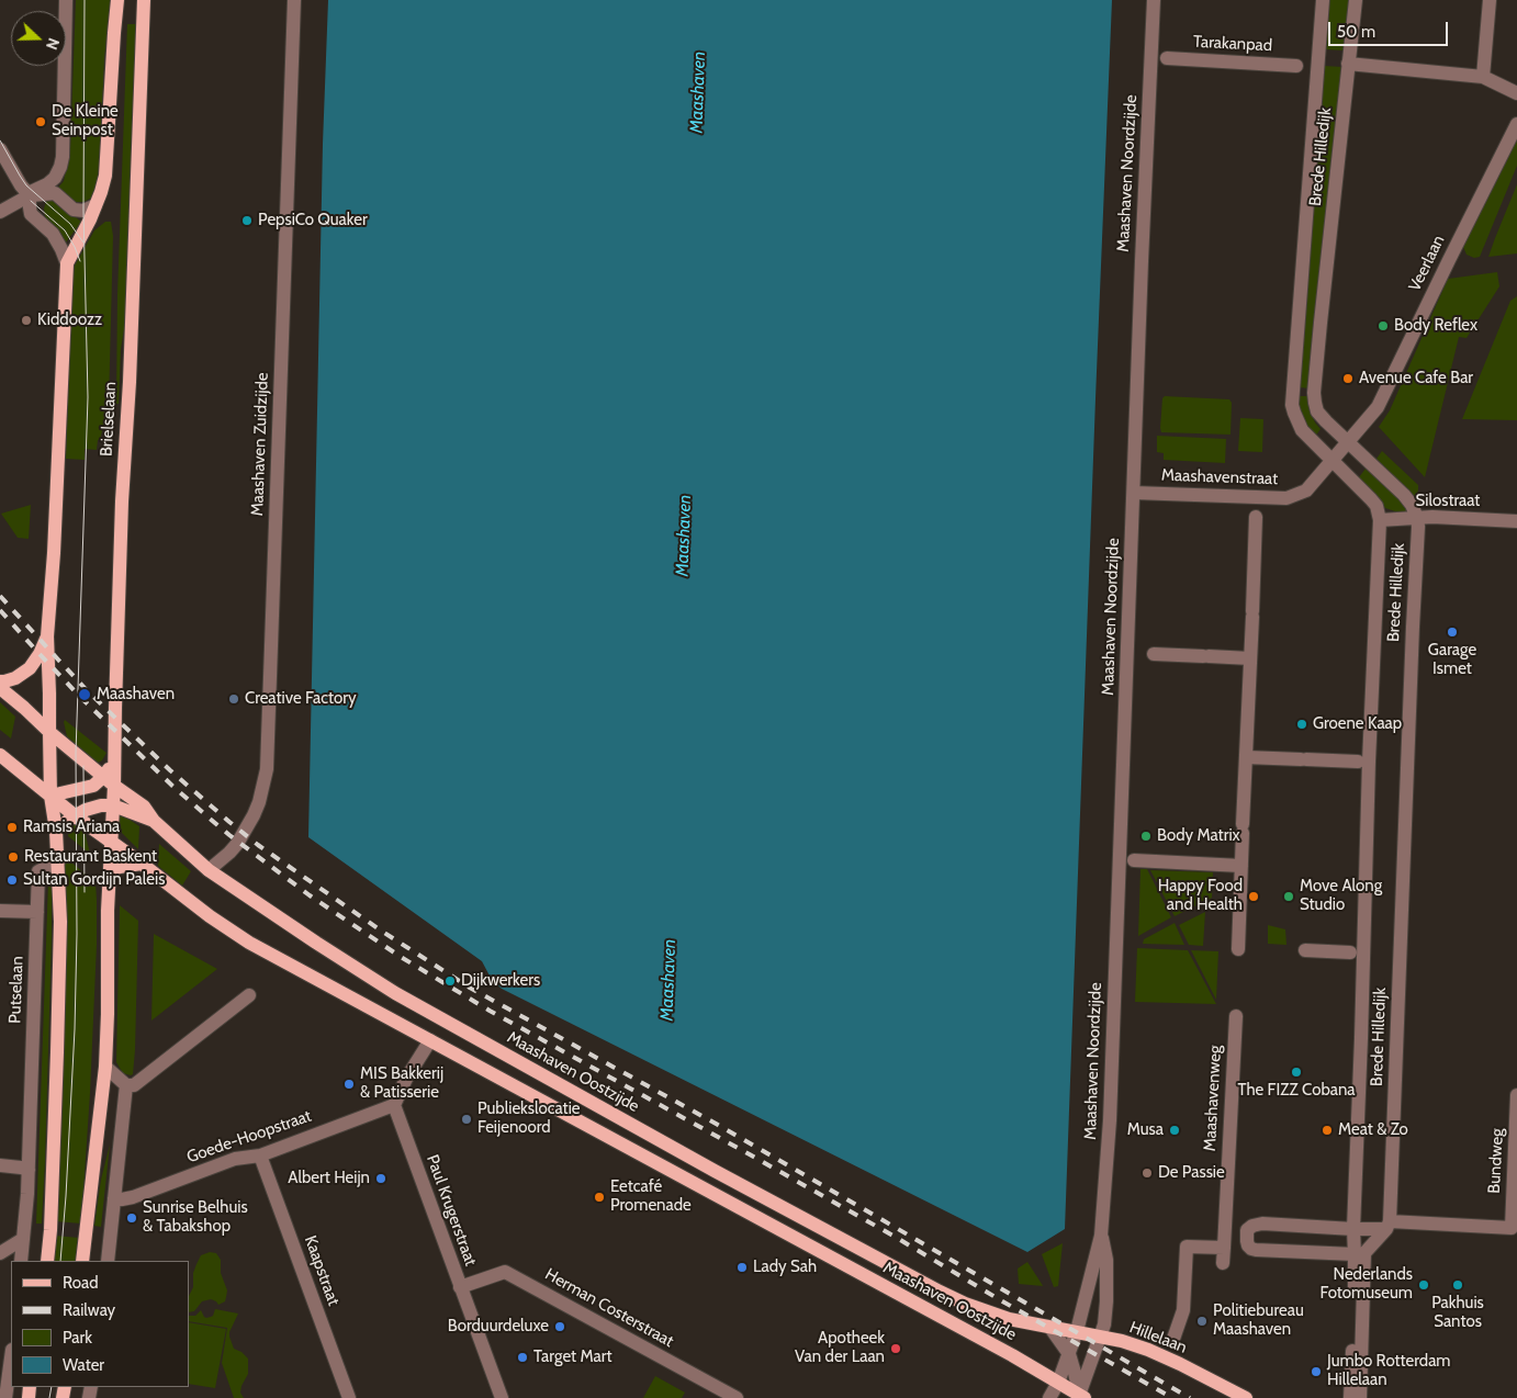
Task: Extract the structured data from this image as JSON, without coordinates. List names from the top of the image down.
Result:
{
  "streets": {
    "main road": ["Brielselaan", "Maashaven Oostzijde", "Hillelaan"],
    "street": [
      "Tarakanpad",
      "Brede Hilledijk",
      "Maashaven Noordzijde",
      "Veerlaan",
      "Maashaven Zuidzijde",
      "Maashavenstraat",
      "Silostraat",
      "Putselaan",
      "Maashavenweg",
      "Goede-Hoopstraat",
      "Bundweg",
      "Paul Krugerstraat",
      "Kaapstraat",
      "Herman Costerstraat"
    ]
  },
  "crossings": [
    ["Brede Hilledijk", "Veerlaan"],
    ["Brede Hilledijk", "Maashavenstraat"],
    ["Brede Hilledijk", "Silostraat"],
    ["Brede Hilledijk", "Bundweg"],
    ["Maashaven Noordzijde", "Maashavenstraat"],
    ["Maashaven Noordzijde", "Maashaven Oostzijde"],
    ["Maashaven Noordzijde", "Hillelaan"],
    ["Veerlaan", "Maashavenstraat"],
    ["Brielselaan", "Maashaven Oostzijde"],
    ["Maashaven Zuidzijde", "Maashaven Oostzijde"],
    ["Maashaven Oostzijde", "Hillelaan"],
    ["Goede-Hoopstraat", "Paul Krugerstraat"],
    ["Goede-Hoopstraat", "Kaapstraat"],
    ["Paul Krugerstraat", "Herman Costerstraat"]
  ],
  "water": ["Maashaven"],
  "places": [
    "De Kleine Seinpost",
    "PepsiCo Quaker",
    "Kiddoozz",
    "Body Reflex",
    "Avenue Cafe Bar",
    "Garage Ismet",
    "Maashaven",
    "Creative Factory",
    "Groene Kaap",
    "Ramsis Ariana",
    "Body Matrix",
    "Restaurant Baskent",
    "Sultan Gordijn Paleis",
    "Happy Food and Health",
    "Move Along Studio",
    "Dijkwerkers",
    "The FIZZ Cobana",
    "MIS Bakkerij & Patisserie",
    "Publiekslocatie Feijenoord",
    "Musa",
    "Meat & Zo",
    "De Passie",
    "Albert Heijn",
    "Eetcafé Promenade",
    "Sunrise Belhuis & Tabakshop",
    "Lady Sah",
    "Nederlands Fotomuseum",
    "Pakhuis Santos",
    "Politiebureau Maashaven",
    "Borduurdeluxe",
    "Apotheek Van der Laan",
    "Target Mart",
    "Jumbo Rotterdam Hillelaan"
  ],
  "legend": [
    "Road",
    "Railway",
    "Park",
    "Water"
  ],
  "scale_bar": "50 m",
  "north": "right"
}
